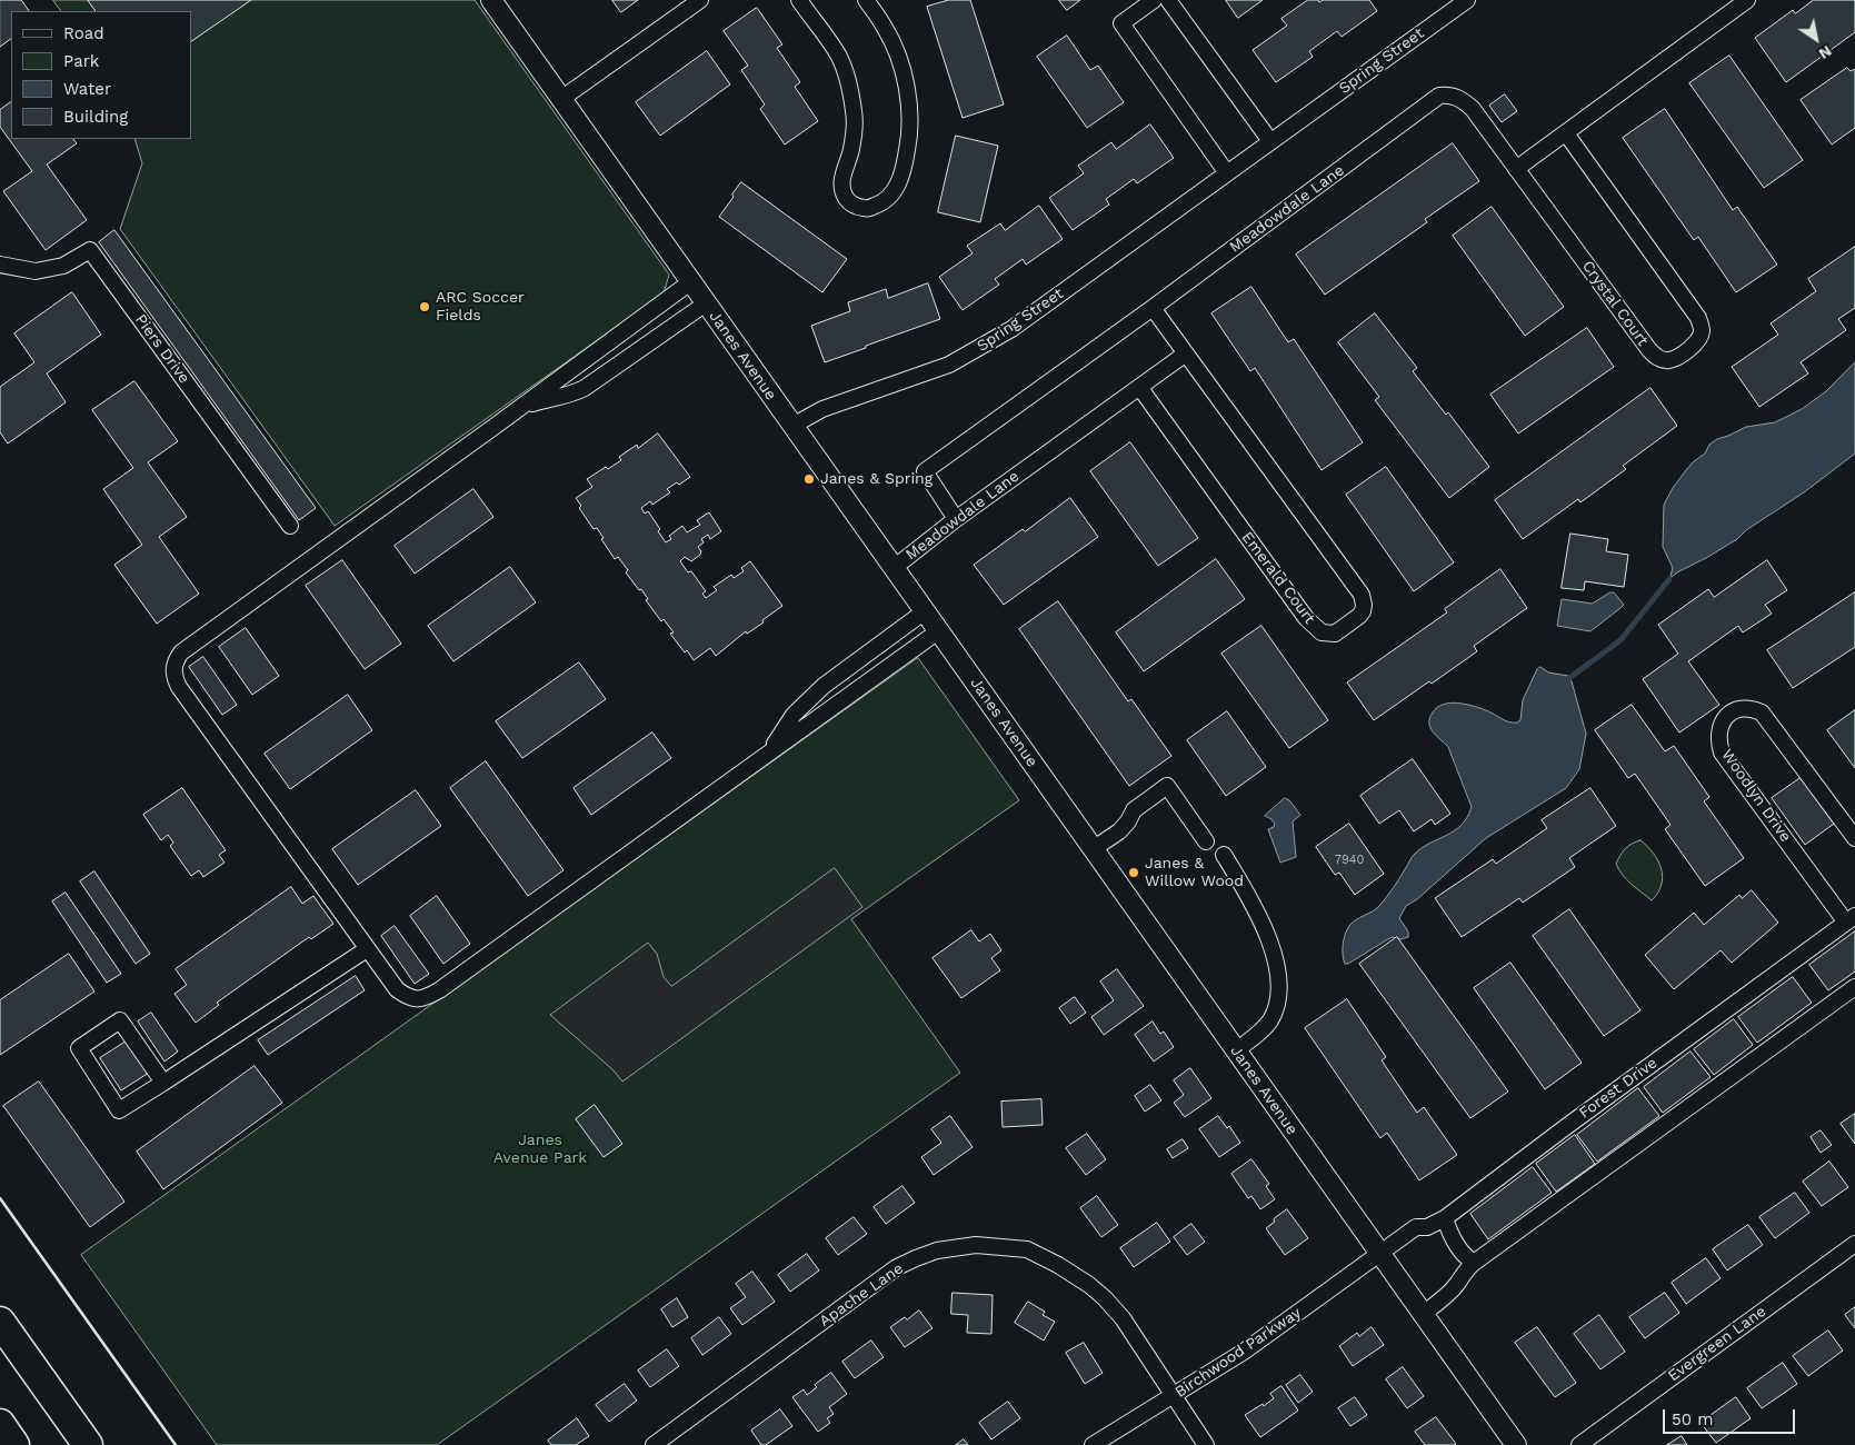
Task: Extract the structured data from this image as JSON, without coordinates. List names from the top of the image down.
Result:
{
  "streets": {
    "street": [
      "Spring Street",
      "Meadowdale Lane",
      "Crystal Court",
      "Piers Drive",
      "Janes Avenue",
      "Emerald Court",
      "Woodlyn Drive",
      "Forest Drive",
      "Apache Lane",
      "Evergreen Lane",
      "Birchwood Parkway"
    ]
  },
  "crossings": [
    ["Spring Street", "Janes Avenue"],
    ["Meadowdale Lane", "Crystal Court"],
    ["Meadowdale Lane", "Janes Avenue"],
    ["Meadowdale Lane", "Emerald Court"],
    ["Janes Avenue", "Forest Drive"],
    ["Janes Avenue", "Birchwood Parkway"],
    ["Woodlyn Drive", "Forest Drive"],
    ["Forest Drive", "Birchwood Parkway"],
    ["Apache Lane", "Birchwood Parkway"]
  ],
  "parks": ["Janes Avenue Park"],
  "places": ["ARC Soccer Fields", "Janes & Spring", "Janes & Willow Wood"],
  "house_numbers": ["7940"],
  "legend": [
    "Road",
    "Park",
    "Water",
    "Building"
  ],
  "scale_bar": "50 m",
  "north": "bottom right"
}
